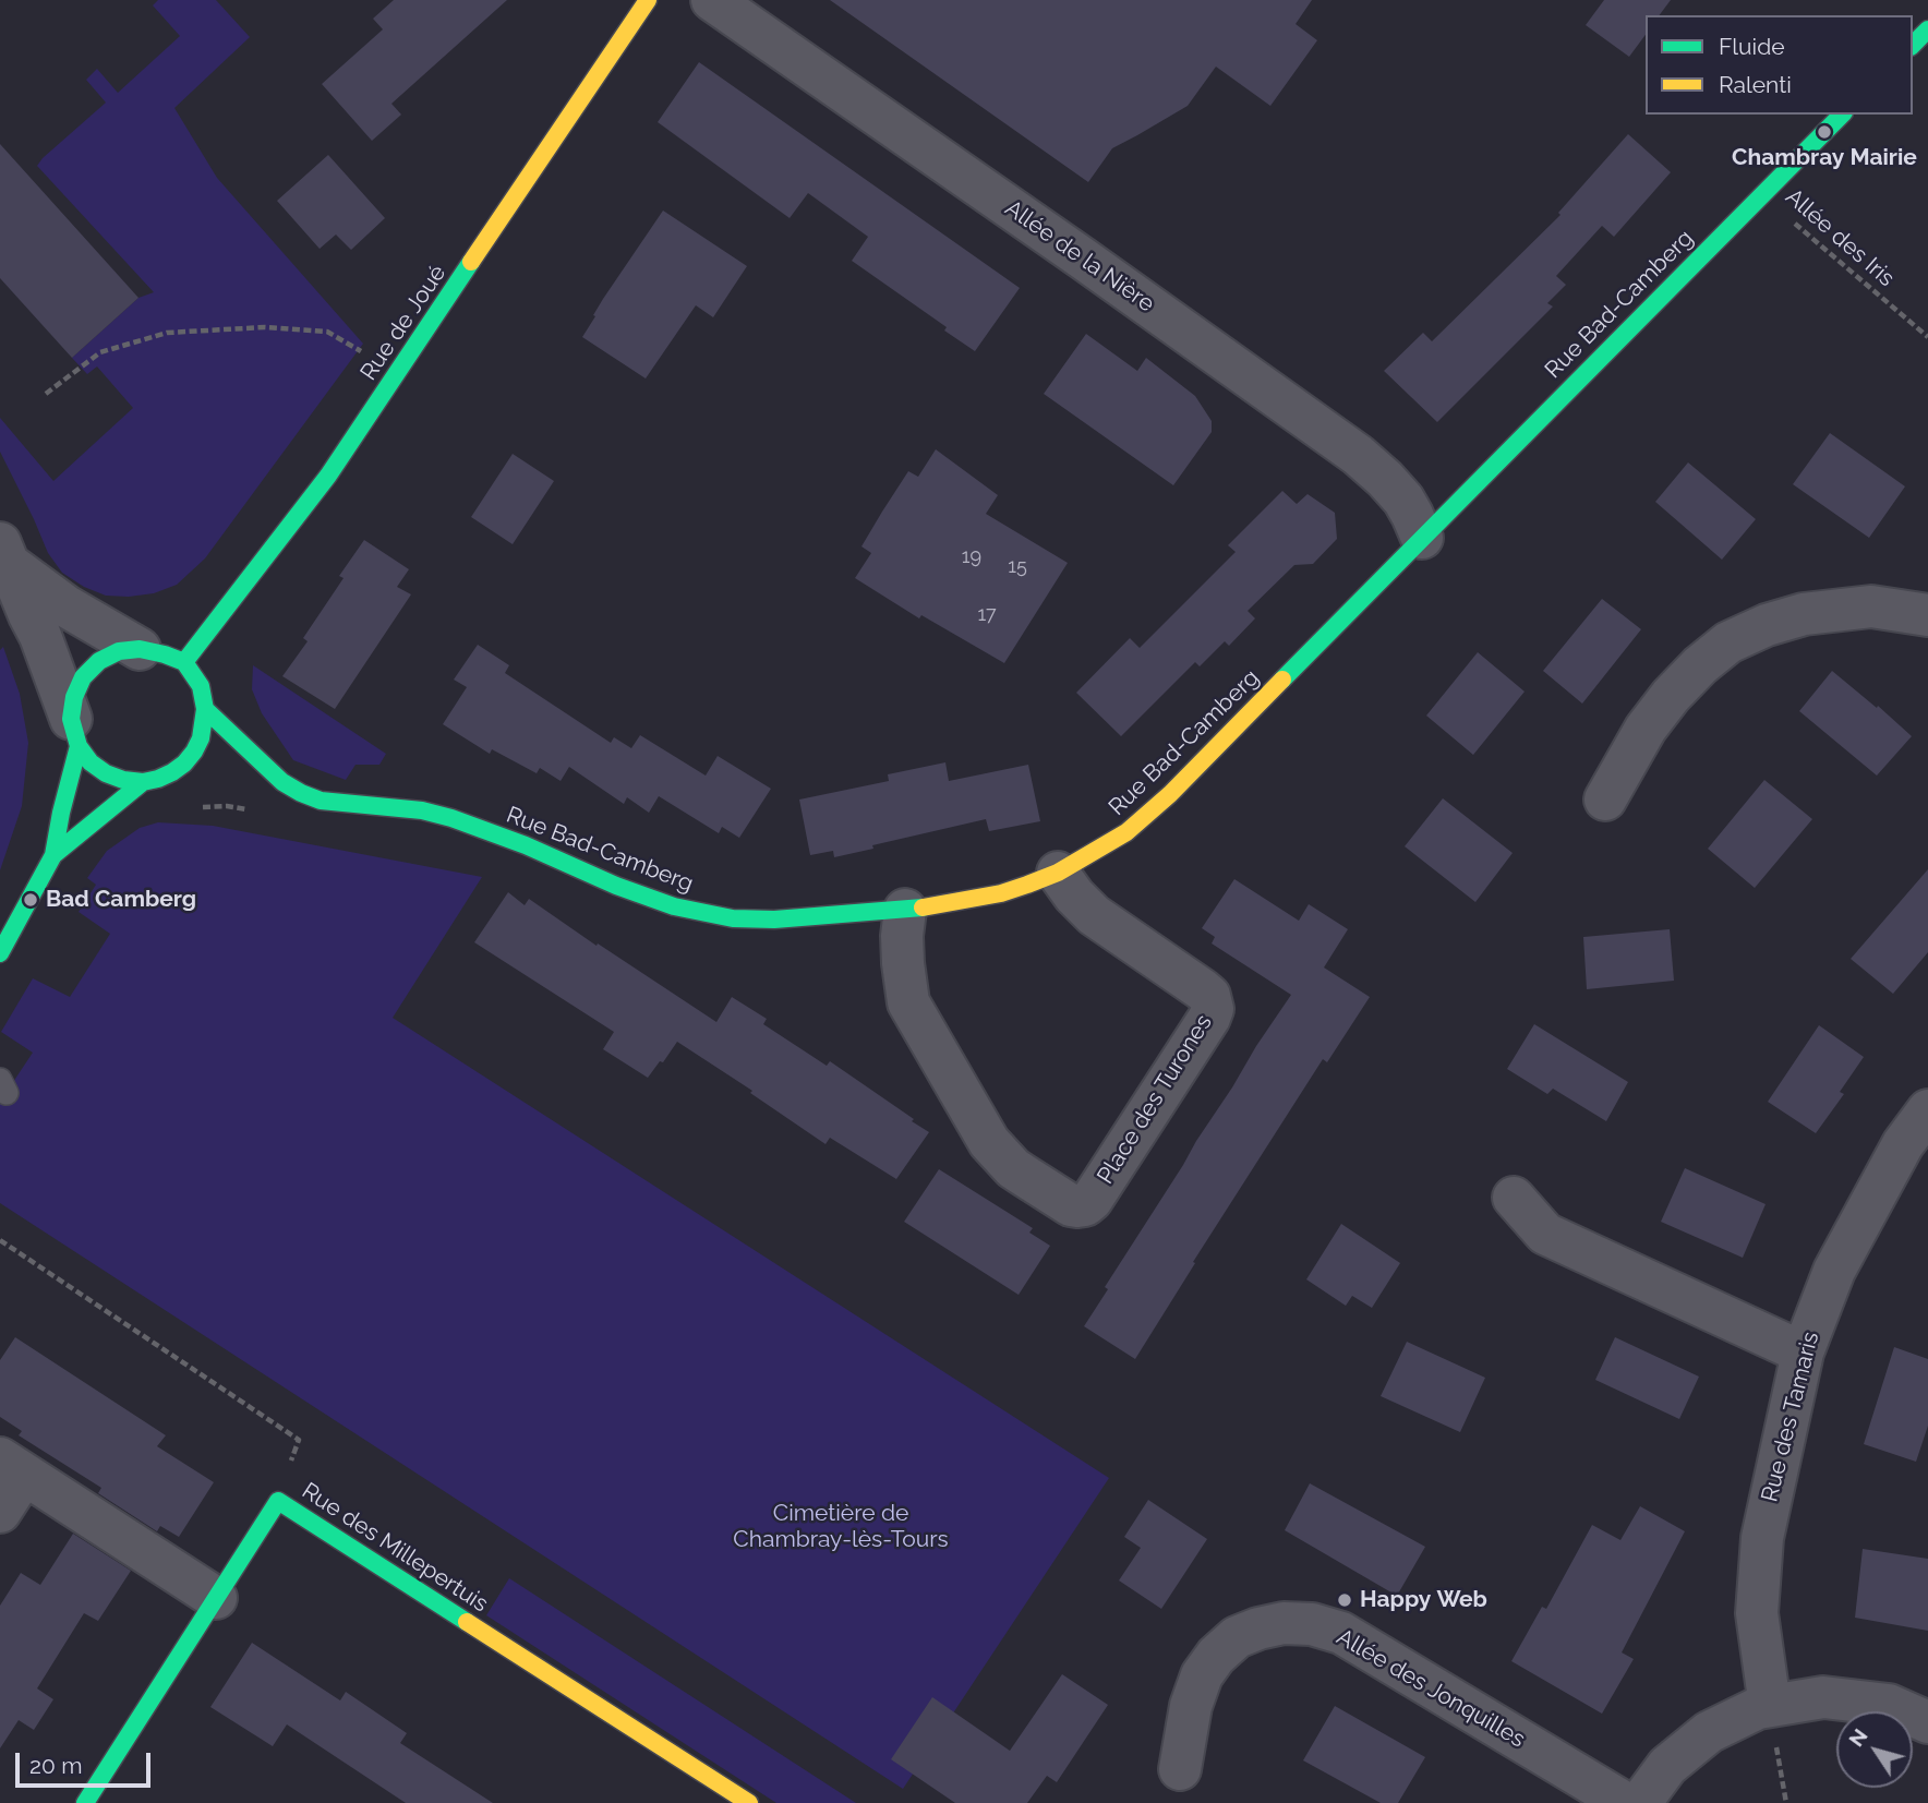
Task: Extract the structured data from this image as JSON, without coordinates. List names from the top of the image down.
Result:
{
  "streets": {
    "street": [
      "Allée de la Nière",
      "Rue Bad-Camberg",
      "Rue de Joué",
      "Place des Turones",
      "Rue des Tamaris",
      "Rue des Millepertuis",
      "Allée des Jonquilles"
    ],
    "path": ["Allée des Iris"]
  },
  "crossings": [
    ["Allée des Iris", "Rue Bad-Camberg"],
    ["Allée de la Nière", "Rue Bad-Camberg"],
    ["Rue Bad-Camberg", "Rue de Joué"],
    ["Rue Bad-Camberg", "Place des Turones"]
  ],
  "parks": ["Cimetière de Chambray-lès-Tours"],
  "places": ["Chambray Mairie", "Bad Camberg", "Happy Web"],
  "house_numbers": ["19", "15", "17"],
  "legend": ["Fluide", "Ralenti"],
  "scale_bar": "20 m",
  "north": "top left"
}
